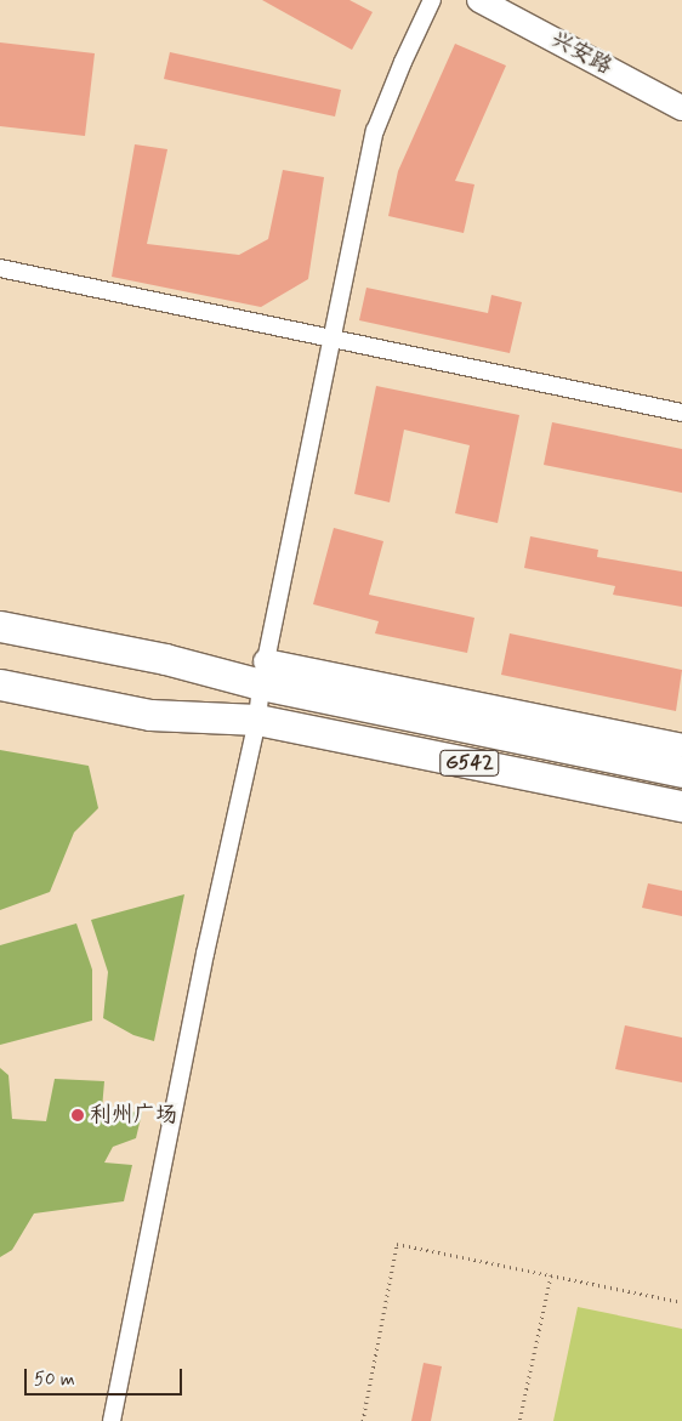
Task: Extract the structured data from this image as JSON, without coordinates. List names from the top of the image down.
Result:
{
  "streets": {
    "highway": ["G542"],
    "street": ["兴安路"]
  },
  "places": ["利州广场"],
  "scale_bar": "50 m"
}
